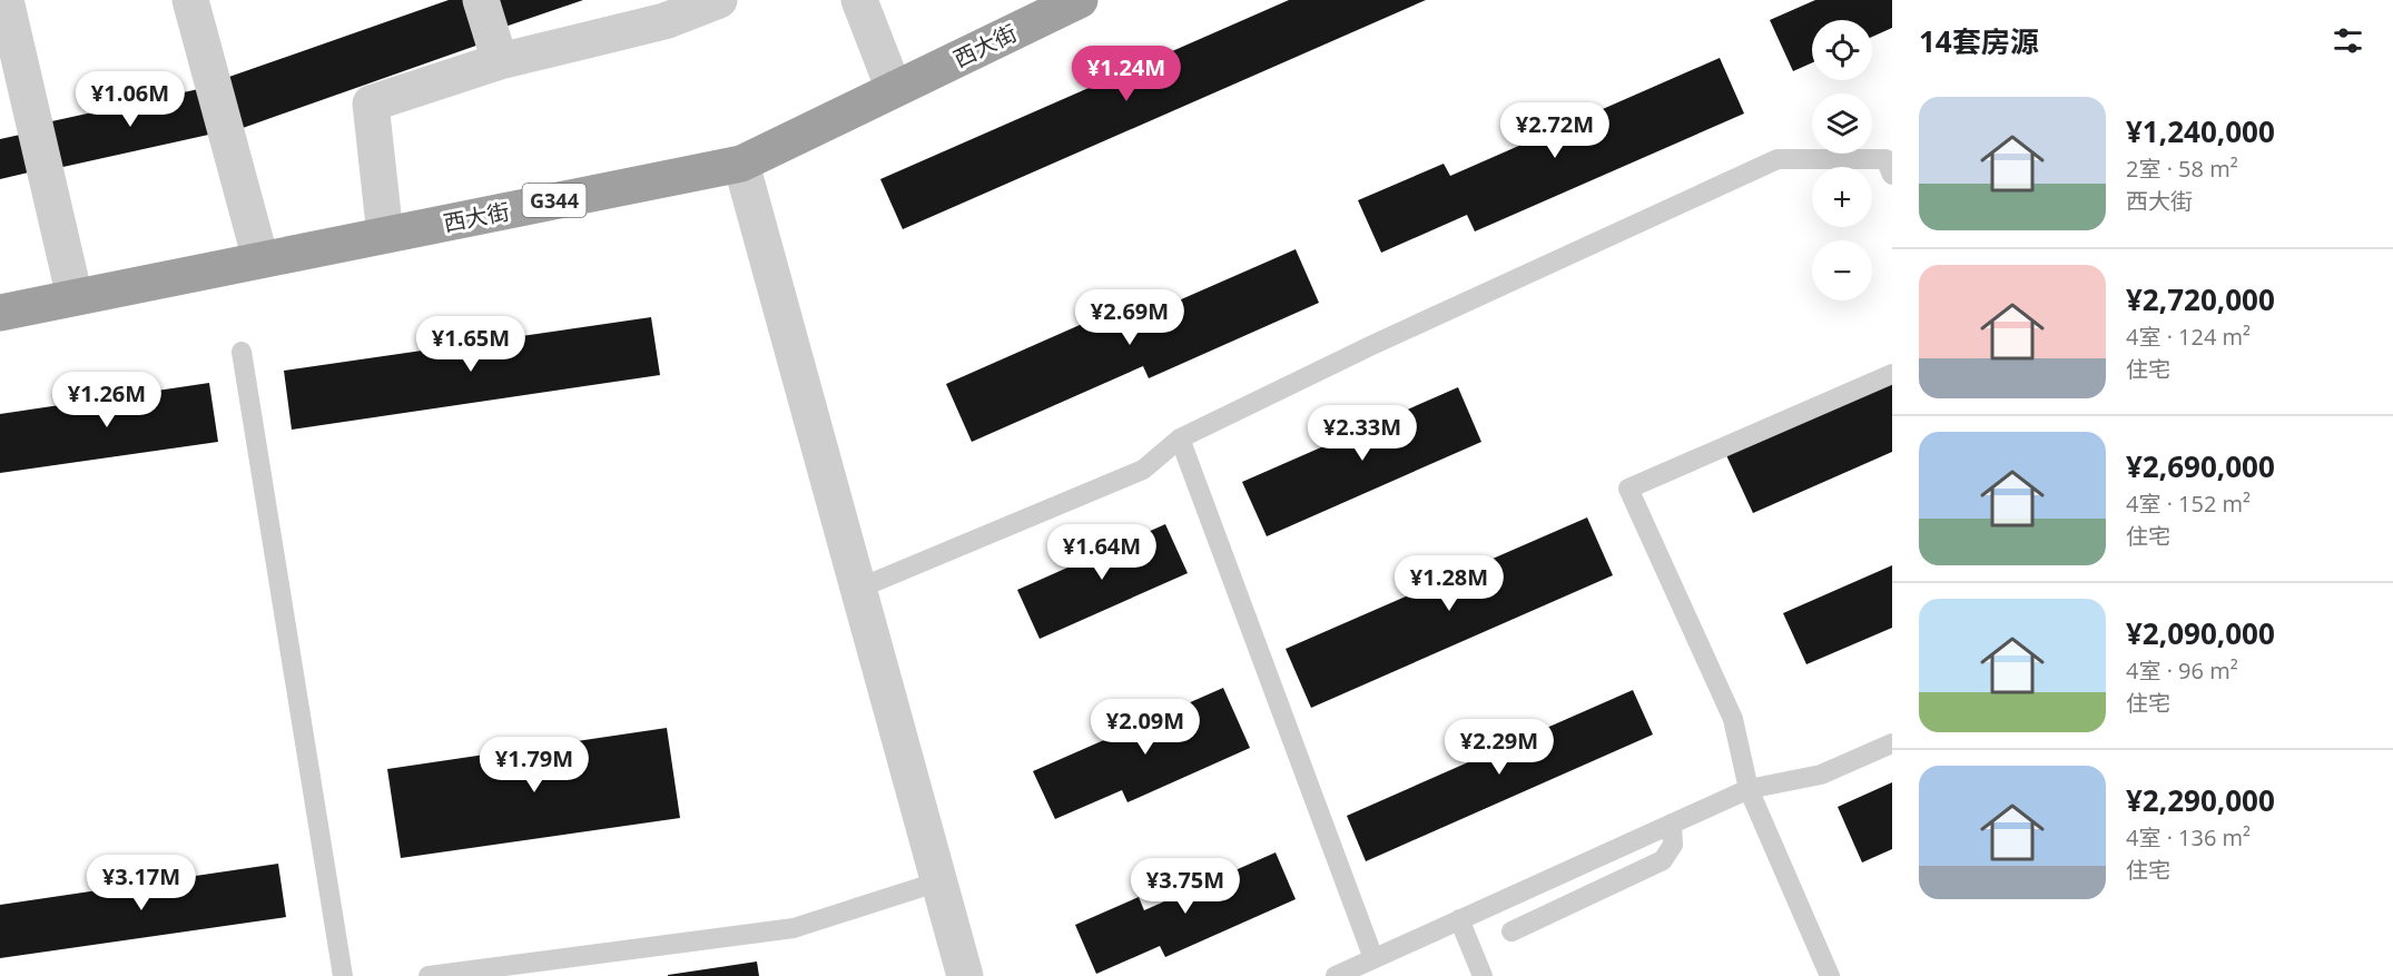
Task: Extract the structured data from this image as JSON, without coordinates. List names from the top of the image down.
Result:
{
  "streets": {
    "highway": ["西大街", "G344"]
  },
  "page": {
    "heading": "14套房源",
    "map_buttons": ["+", "−"],
    "price": [
      "¥1.24M",
      "¥1.06M",
      "¥2.72M",
      "¥2.69M",
      "¥1.65M",
      "¥1.26M",
      "¥2.33M",
      "¥1.64M",
      "¥1.28M",
      "¥2.09M",
      "¥2.29M",
      "¥1.79M",
      "¥3.17M",
      "¥3.75M"
    ],
    "list": [
      {
        "name": "¥1,240,000",
        "note": "2室 · 58 m² · 西大街"
      },
      {
        "name": "¥2,720,000",
        "note": "4室 · 124 m² · 住宅"
      },
      {
        "name": "¥2,690,000",
        "note": "4室 · 152 m² · 住宅"
      },
      {
        "name": "¥2,090,000",
        "note": "4室 · 96 m² · 住宅"
      },
      {
        "name": "¥2,290,000",
        "note": "4室 · 136 m² · 住宅"
      }
    ]
  }
}
